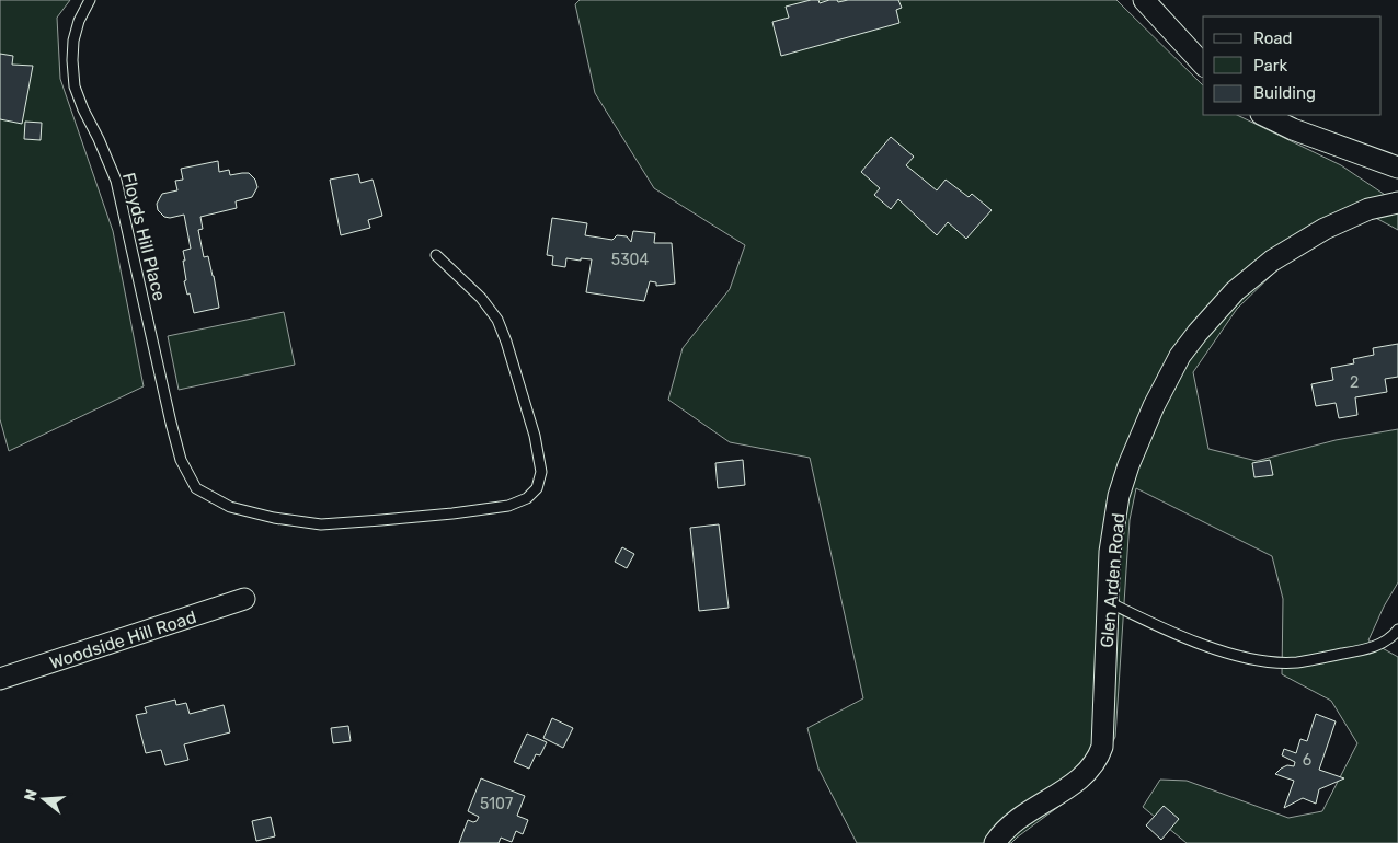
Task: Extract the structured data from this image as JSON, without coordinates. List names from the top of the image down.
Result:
{
  "streets": {
    "street": ["Glen Arden Road", "Woodside Hill Road"],
    "lane": ["Floyds Hill Place"]
  },
  "house_numbers": [
    "5304",
    "2",
    "6",
    "5107"
  ],
  "legend": ["Road", "Park", "Building"],
  "north": "left"
}
